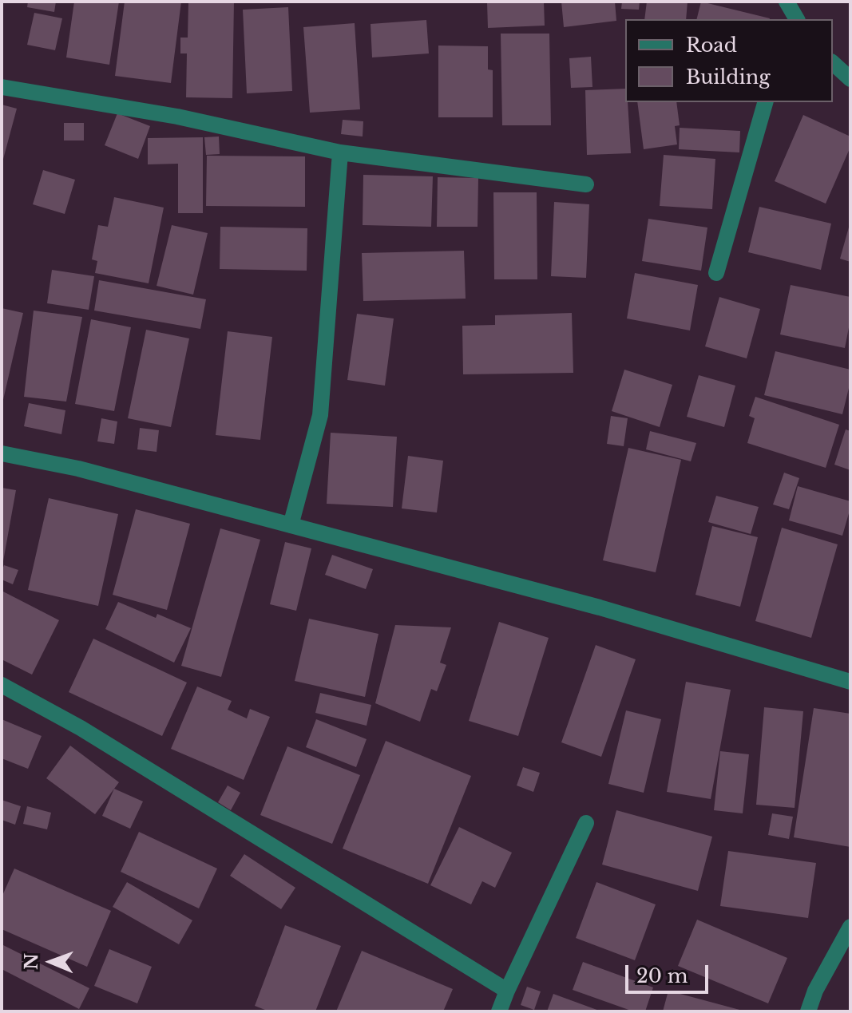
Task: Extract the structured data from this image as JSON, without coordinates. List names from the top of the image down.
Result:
{
  "legend": ["Road", "Building"],
  "scale_bar": "20 m",
  "north": "left"
}
